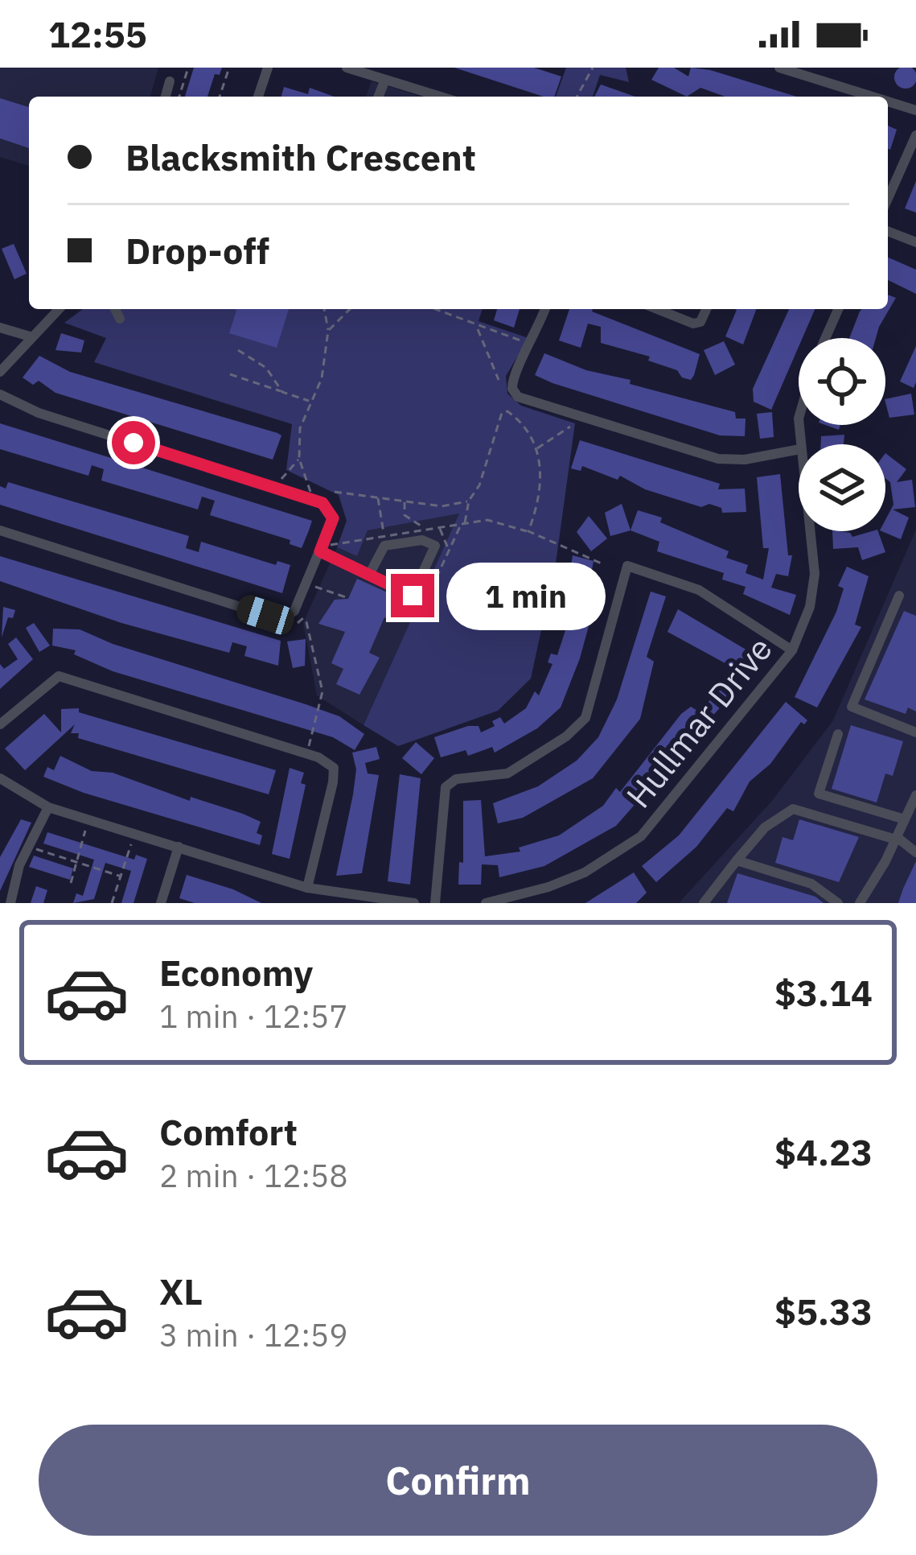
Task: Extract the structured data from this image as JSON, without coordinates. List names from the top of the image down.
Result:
{
  "streets": {
    "street": ["Hullmar Drive"]
  },
  "page": {
    "status": "12:55",
    "banner": ["Blacksmith Crescent", "Drop-off"],
    "bubble": "1 min",
    "list": [
      {
        "name": "Economy",
        "note": "1 min · 12:57",
        "value": "$3.14"
      },
      {
        "name": "Comfort",
        "note": "2 min · 12:58",
        "value": "$4.23"
      },
      {
        "name": "XL",
        "note": "3 min · 12:59",
        "value": "$5.33"
      }
    ],
    "buttons": "Confirm"
  }
}
